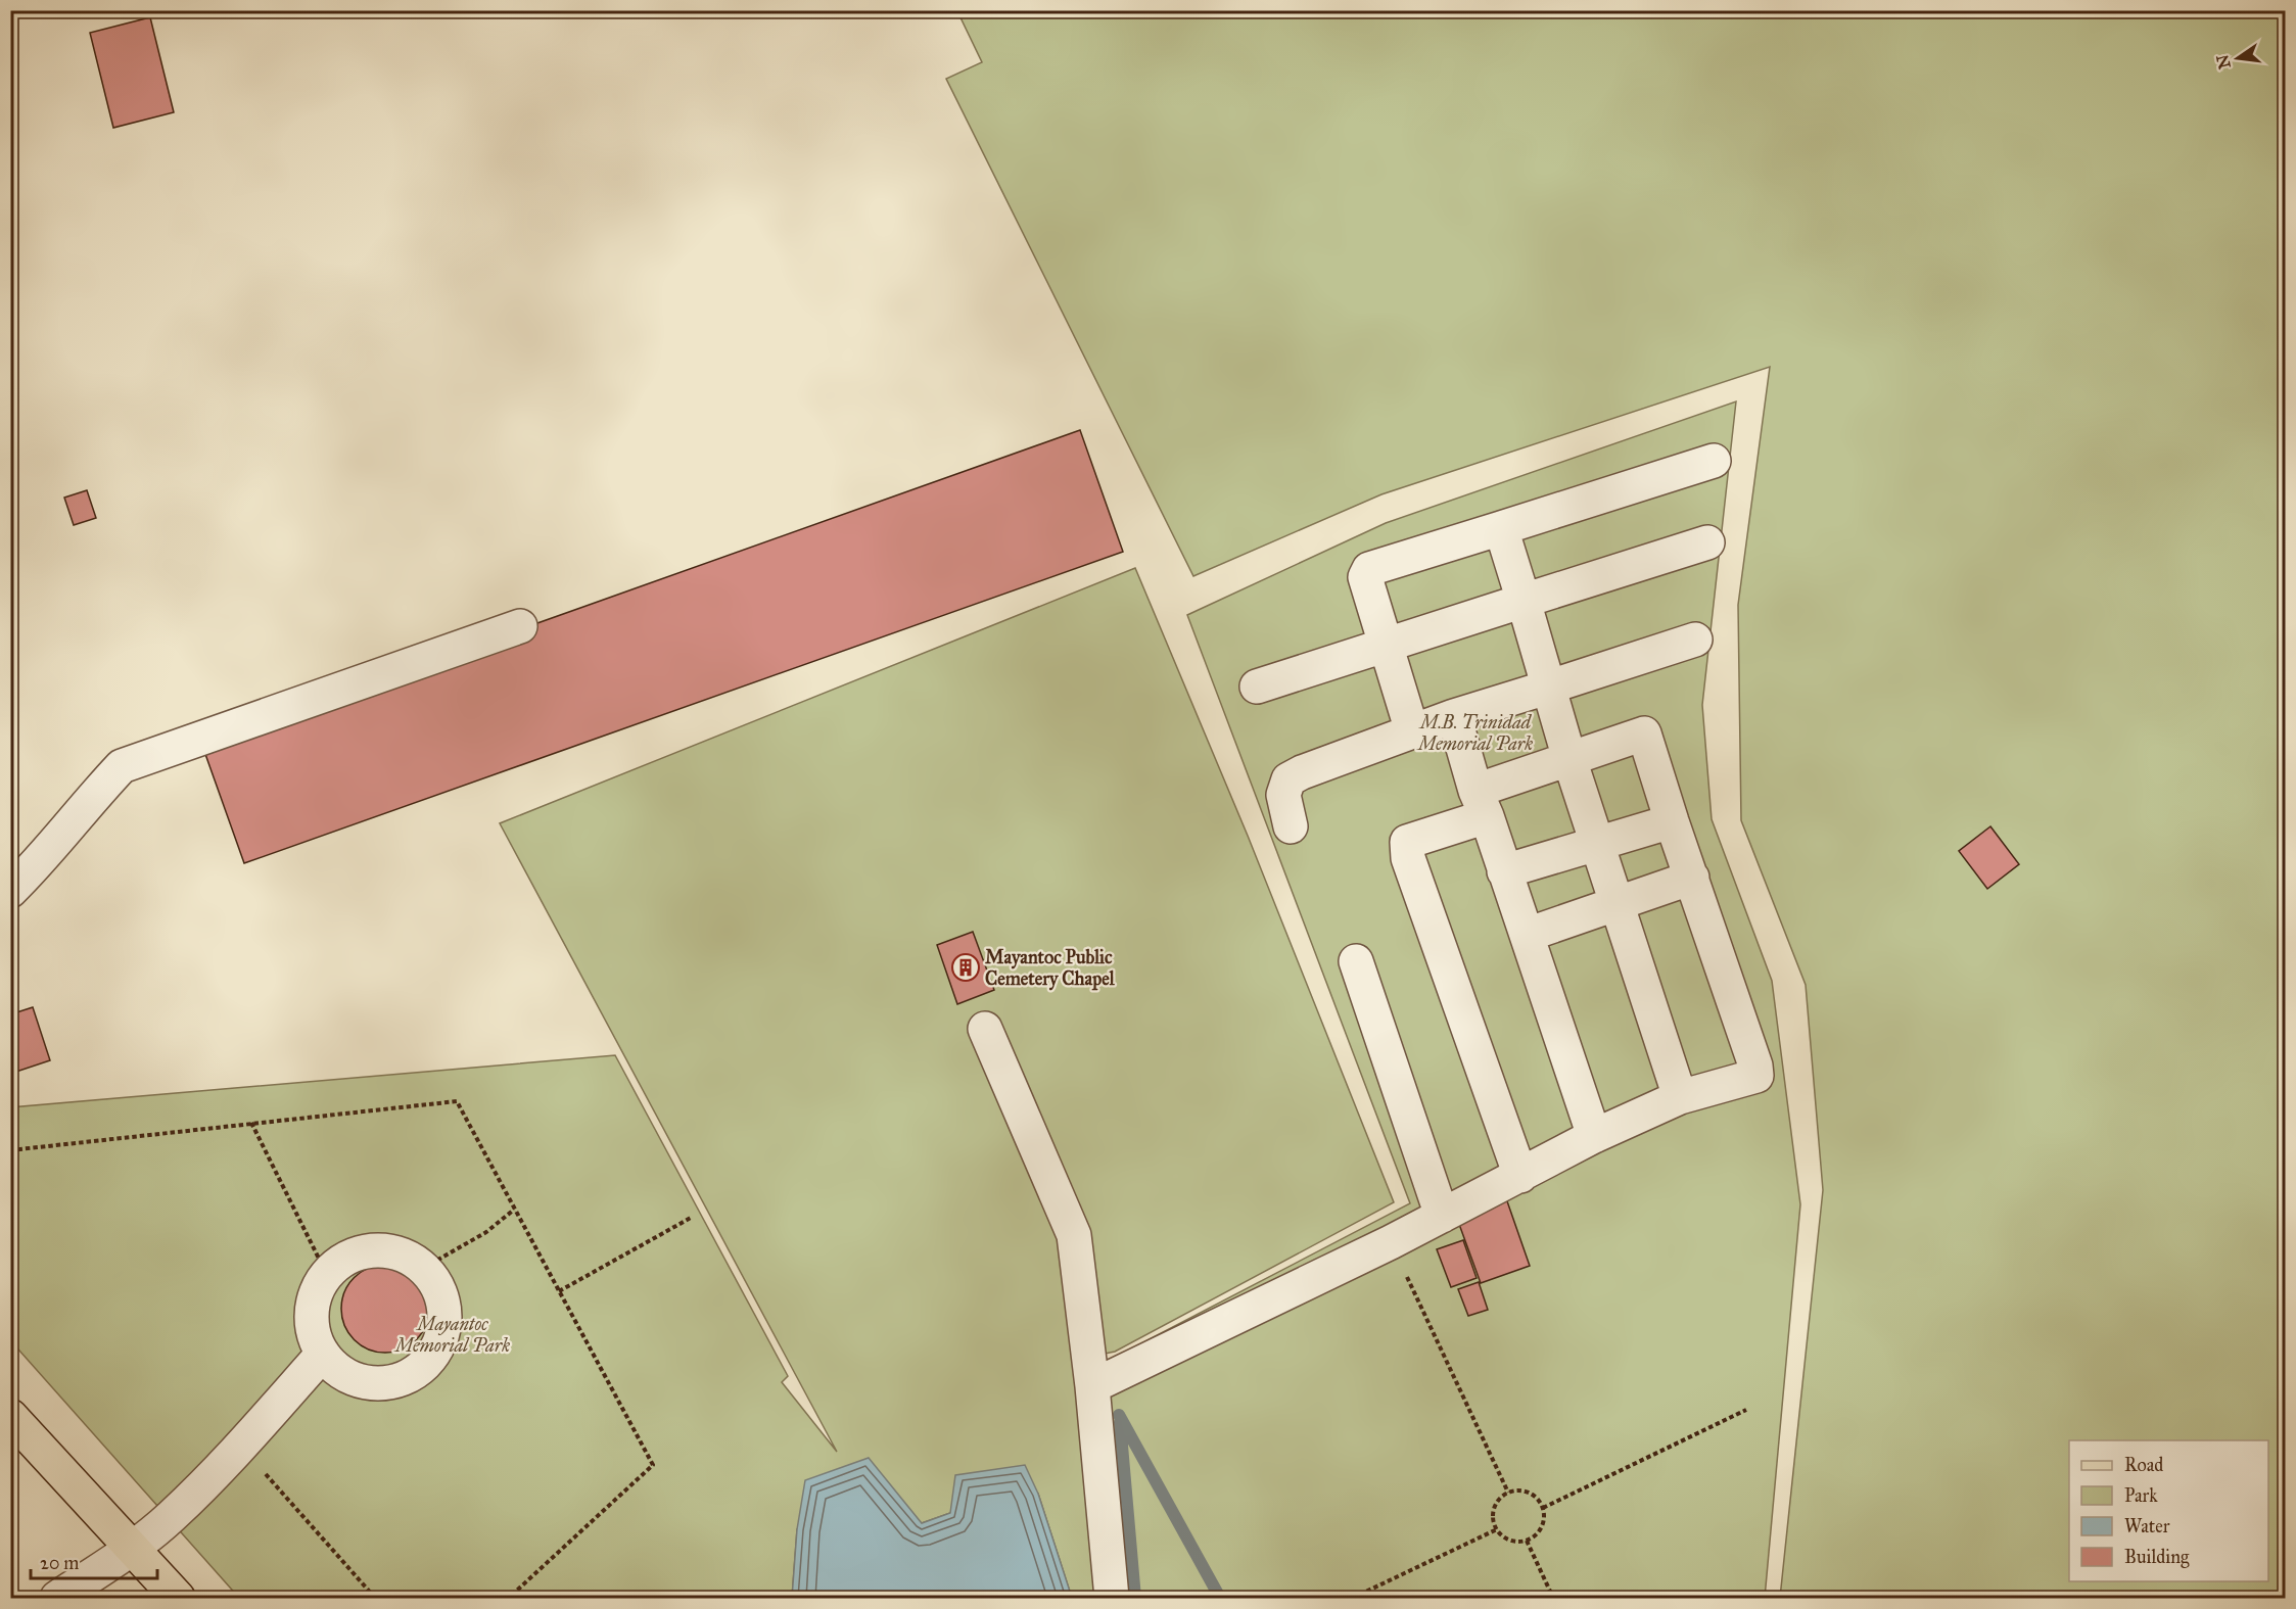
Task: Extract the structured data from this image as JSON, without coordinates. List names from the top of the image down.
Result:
{
  "parks": ["M.B. Trinidad Memorial Park", "Mayantoc Memorial Park"],
  "places": {
    "building": ["Mayantoc Public Cemetery Chapel"]
  },
  "legend": [
    "Road",
    "Park",
    "Water",
    "Building"
  ],
  "scale_bar": "20 m",
  "north": "left"
}
